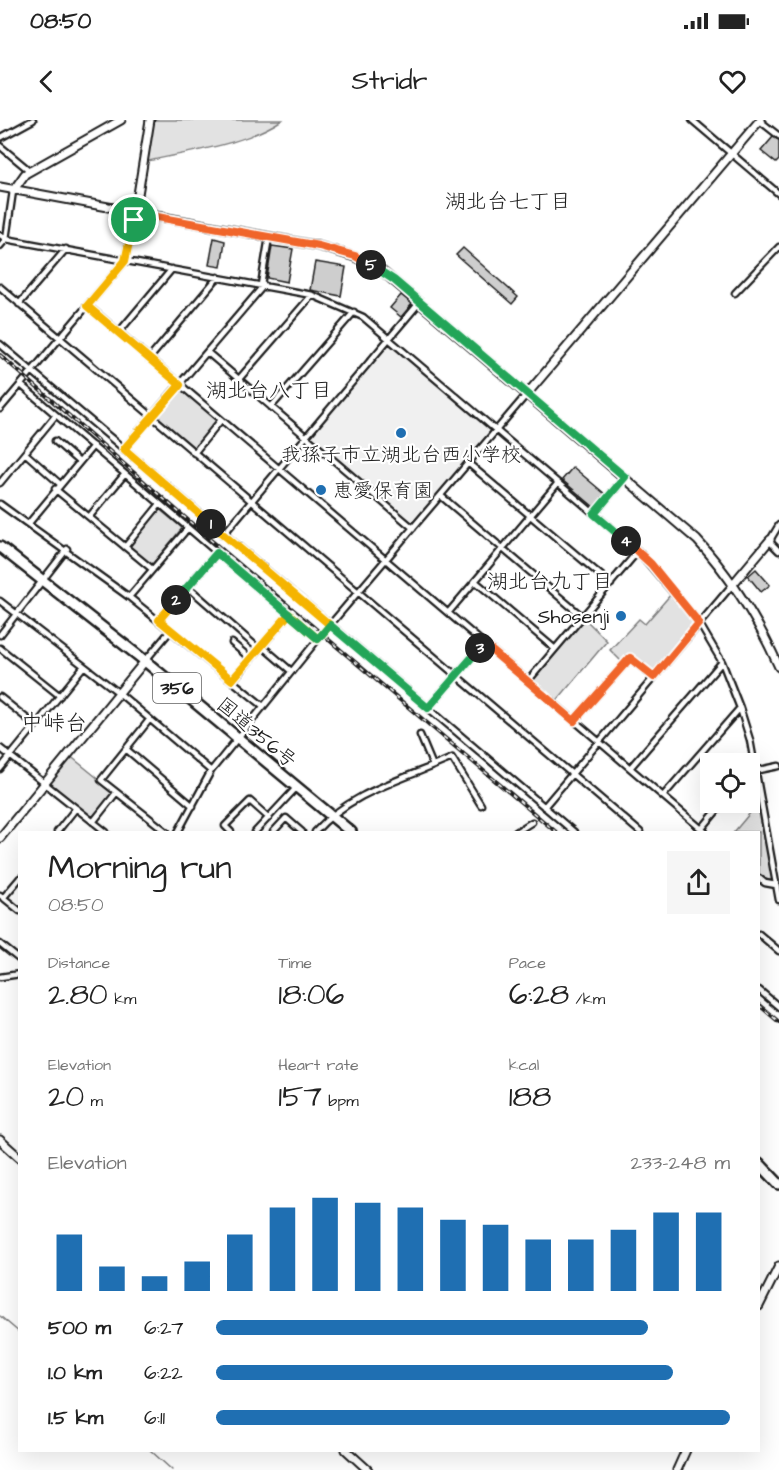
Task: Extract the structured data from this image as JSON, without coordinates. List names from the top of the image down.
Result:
{
  "streets": {
    "highway": ["356", "国道356号"]
  },
  "districts": [
    "湖北台七丁目",
    "湖北台八丁目",
    "湖北台九丁目",
    "中峠台"
  ],
  "places": ["我孫子市立湖北台西小学校", "恵愛保育園", "Shosenji"],
  "page": {
    "status": "08:50",
    "header": "Stridr",
    "pins": [
      "5",
      "1",
      "4",
      "2",
      "3"
    ],
    "heading": ["Morning run", "08:50"],
    "stats": [
      ["Distance", "2.80 km"],
      ["Time", "18:06"],
      ["Pace", "6:28 /km"],
      ["Elevation", "20 m"],
      ["Heart rate", "157 bpm"],
      ["kcal", "188"]
    ],
    "chart": ["Elevation", "233–248 m"],
    "list": [
      {
        "name": "500 m",
        "note": "6:27"
      },
      {
        "name": "1.0 km",
        "note": "6:22"
      },
      {
        "name": "1.5 km",
        "note": "6:11"
      }
    ]
  }
}
